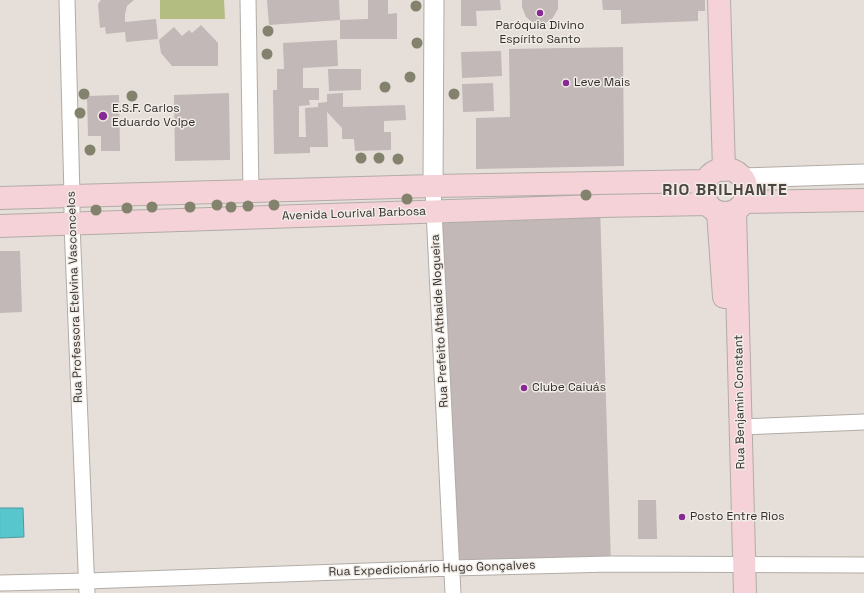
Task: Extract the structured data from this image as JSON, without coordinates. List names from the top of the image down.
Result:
{
  "streets": {
    "main road": ["Avenida Lourival Barbosa", "Rua Benjamin Constant"],
    "street": ["Rua Professora Etelvina Vasconcelos", "Rua Prefeito Athaide Nogueira", "Rua Expedicionário Hugo Gonçalves"]
  },
  "crossings": [
    ["Avenida Lourival Barbosa", "Rua Professora Etelvina Vasconcelos"],
    ["Avenida Lourival Barbosa", "Rua Prefeito Athaide Nogueira"],
    ["Avenida Lourival Barbosa", "Rua Benjamin Constant"],
    ["Rua Professora Etelvina Vasconcelos", "Rua Expedicionário Hugo Gonçalves"],
    ["Rua Prefeito Athaide Nogueira", "Rua Expedicionário Hugo Gonçalves"],
    ["Rua Benjamin Constant", "Rua Expedicionário Hugo Gonçalves"]
  ],
  "districts": ["RIO BRILHANTE"],
  "places": [
    "Paróquia Divino Espírito Santo",
    "Leve Mais",
    "E.S.F. Carlos Eduardo Volpe",
    "Clube Caiuás",
    "Posto Entre Rios"
  ]
}
